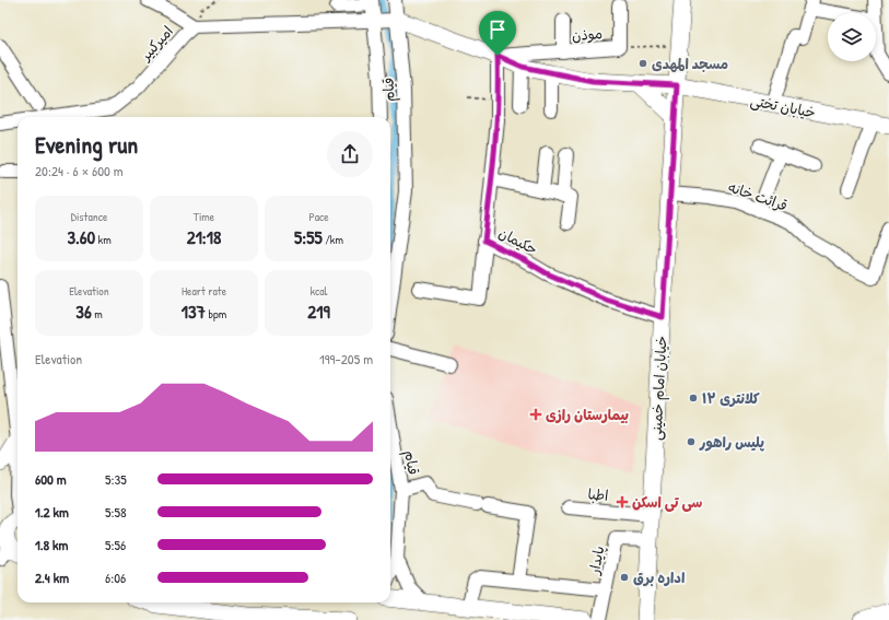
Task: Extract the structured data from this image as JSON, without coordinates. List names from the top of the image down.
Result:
{
  "streets": {
    "main road": ["خیابان تختی", "خیابان امام خمینی"],
    "street": [
      "موذن",
      "امیرکبیر",
      "قیام",
      "قرائت خانه",
      "حکیمان",
      "اطبا",
      "پایدار"
    ]
  },
  "crossings": [
    ["موذن", "خیابان تختی"],
    ["موذن", "حکیمان"],
    ["موذن", "خیابان امام خمینی"],
    ["امیرکبیر", "قیام"],
    ["امیرکبیر", "خیابان تختی"],
    ["قیام", "خیابان تختی"],
    ["خیابان تختی", "حکیمان"],
    ["خیابان تختی", "خیابان امام خمینی"],
    ["قرائت خانه", "خیابان امام خمینی"],
    ["حکیمان", "خیابان امام خمینی"],
    ["خیابان امام خمینی", "اطبا"],
    ["خیابان امام خمینی", "پایدار"]
  ],
  "places": {
    "other": [
      "مسجد المهدی",
      "کلانتری ۱۲",
      "پلیس راهور",
      "اداره برق"
    ],
    "health": ["بیمارستان رازی", "سی تی اسکن"]
  },
  "page": {
    "heading": ["Evening run", "20:24 · 6 × 600 m"],
    "stats": [
      ["Distance", "3.60 km"],
      ["Time", "21:18"],
      ["Pace", "5:55 /km"],
      ["Elevation", "36 m"],
      ["Heart rate", "137 bpm"],
      ["kcal", "219"]
    ],
    "chart": ["Elevation", "199–205 m"],
    "list": [
      {
        "name": "600 m",
        "note": "5:35"
      },
      {
        "name": "1.2 km",
        "note": "5:58"
      },
      {
        "name": "1.8 km",
        "note": "5:56"
      },
      {
        "name": "2.4 km",
        "note": "6:06"
      }
    ]
  }
}
